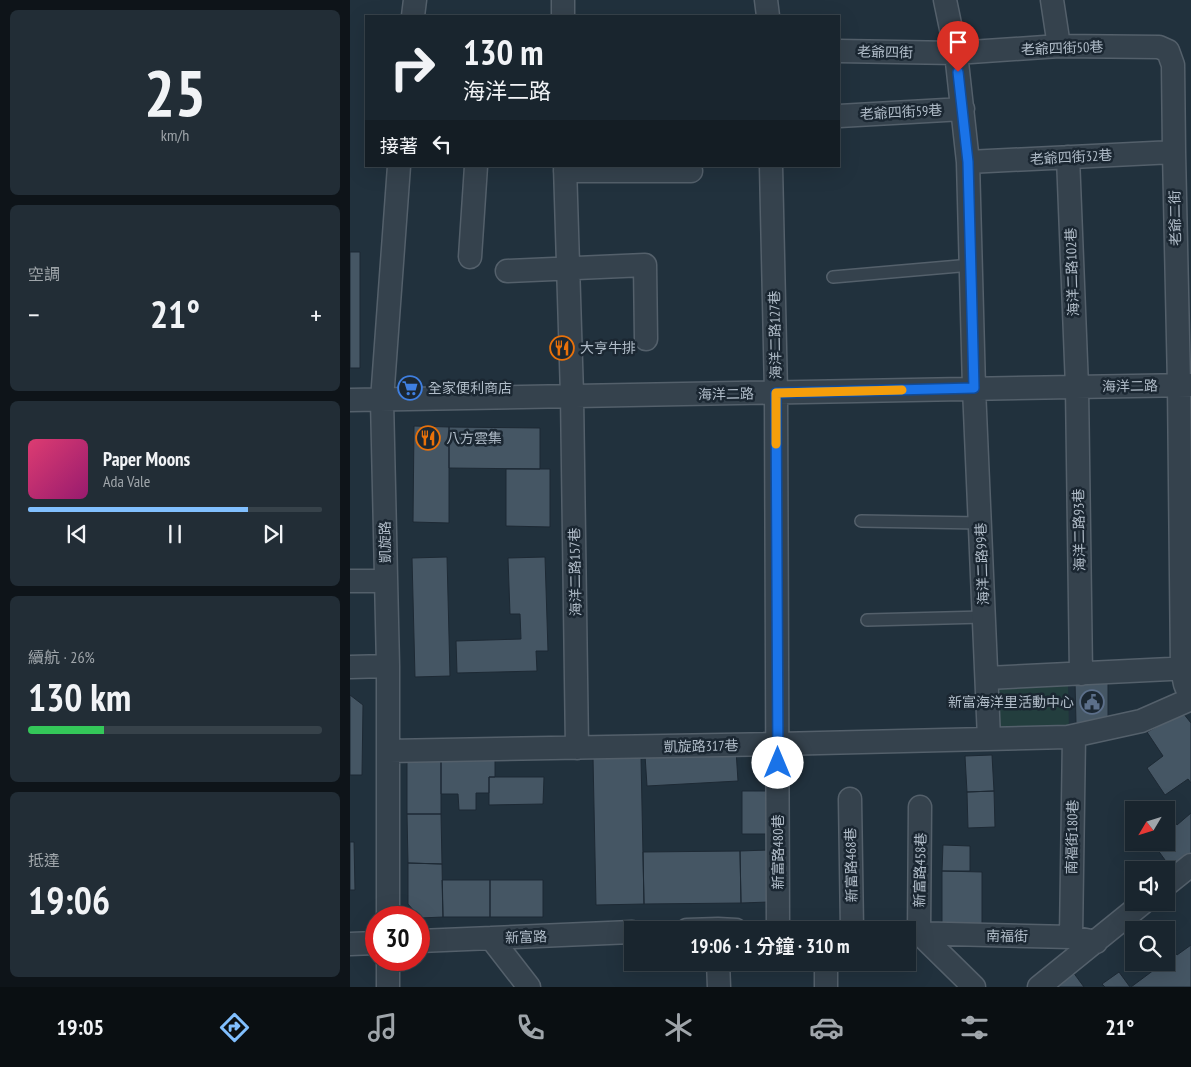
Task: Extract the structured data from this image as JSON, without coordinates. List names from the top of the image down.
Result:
{
  "streets": {
    "street": [
      "老爺四街50巷",
      "老爺四街",
      "老爺四街59巷",
      "老爺四街32巷",
      "老爺二街",
      "海洋二路102巷",
      "海洋二路127巷",
      "海洋二路",
      "海洋二路93巷",
      "凱旋路",
      "海洋二路99巷",
      "海洋二路157巷",
      "凱旋路317巷",
      "南福街180巷",
      "新富路480巷",
      "新富路468巷",
      "新富路458巷",
      "南福街",
      "新富路"
    ]
  },
  "crossings": [
    ["老爺四街50巷", "老爺四街"],
    ["老爺四街50巷", "老爺二街"],
    ["老爺四街32巷", "老爺二街"],
    ["老爺四街32巷", "海洋二路102巷"],
    ["老爺二街", "海洋二路"],
    ["老爺二街", "凱旋路317巷"],
    ["海洋二路102巷", "海洋二路"],
    ["海洋二路102巷", "海洋二路93巷"],
    ["海洋二路127巷", "海洋二路"],
    ["海洋二路127巷", "凱旋路317巷"],
    ["海洋二路127巷", "新富路480巷"],
    ["海洋二路", "海洋二路93巷"],
    ["海洋二路", "凱旋路"],
    ["海洋二路", "海洋二路99巷"],
    ["海洋二路", "海洋二路157巷"],
    ["凱旋路", "凱旋路317巷"],
    ["海洋二路99巷", "凱旋路317巷"],
    ["海洋二路157巷", "凱旋路317巷"],
    ["凱旋路317巷", "南福街180巷"],
    ["凱旋路317巷", "新富路480巷"],
    ["南福街180巷", "南福街"]
  ],
  "places": {
    "restaurant": ["大亨牛排", "八方雲集"],
    "supermarket": ["全家便利商店"],
    "public building": ["新富海洋里活動中心"]
  },
  "north": "bottom left",
  "page": {
    "tile": [
      ["25", "km/h"],
      "空調",
      ["續航 · 26%", "130 km"],
      ["抵達", "19:06"]
    ],
    "turn": ["130 m", "海洋二路"],
    "then": "接著",
    "heat": ["−", "21°", "+"],
    "song": ["Paper Moons", "Ada Vale"],
    "limit": "30",
    "trip": "19:06 · 1 分鐘 · 310 m",
    "tabs": ["19:05", "21°"]
  }
}
